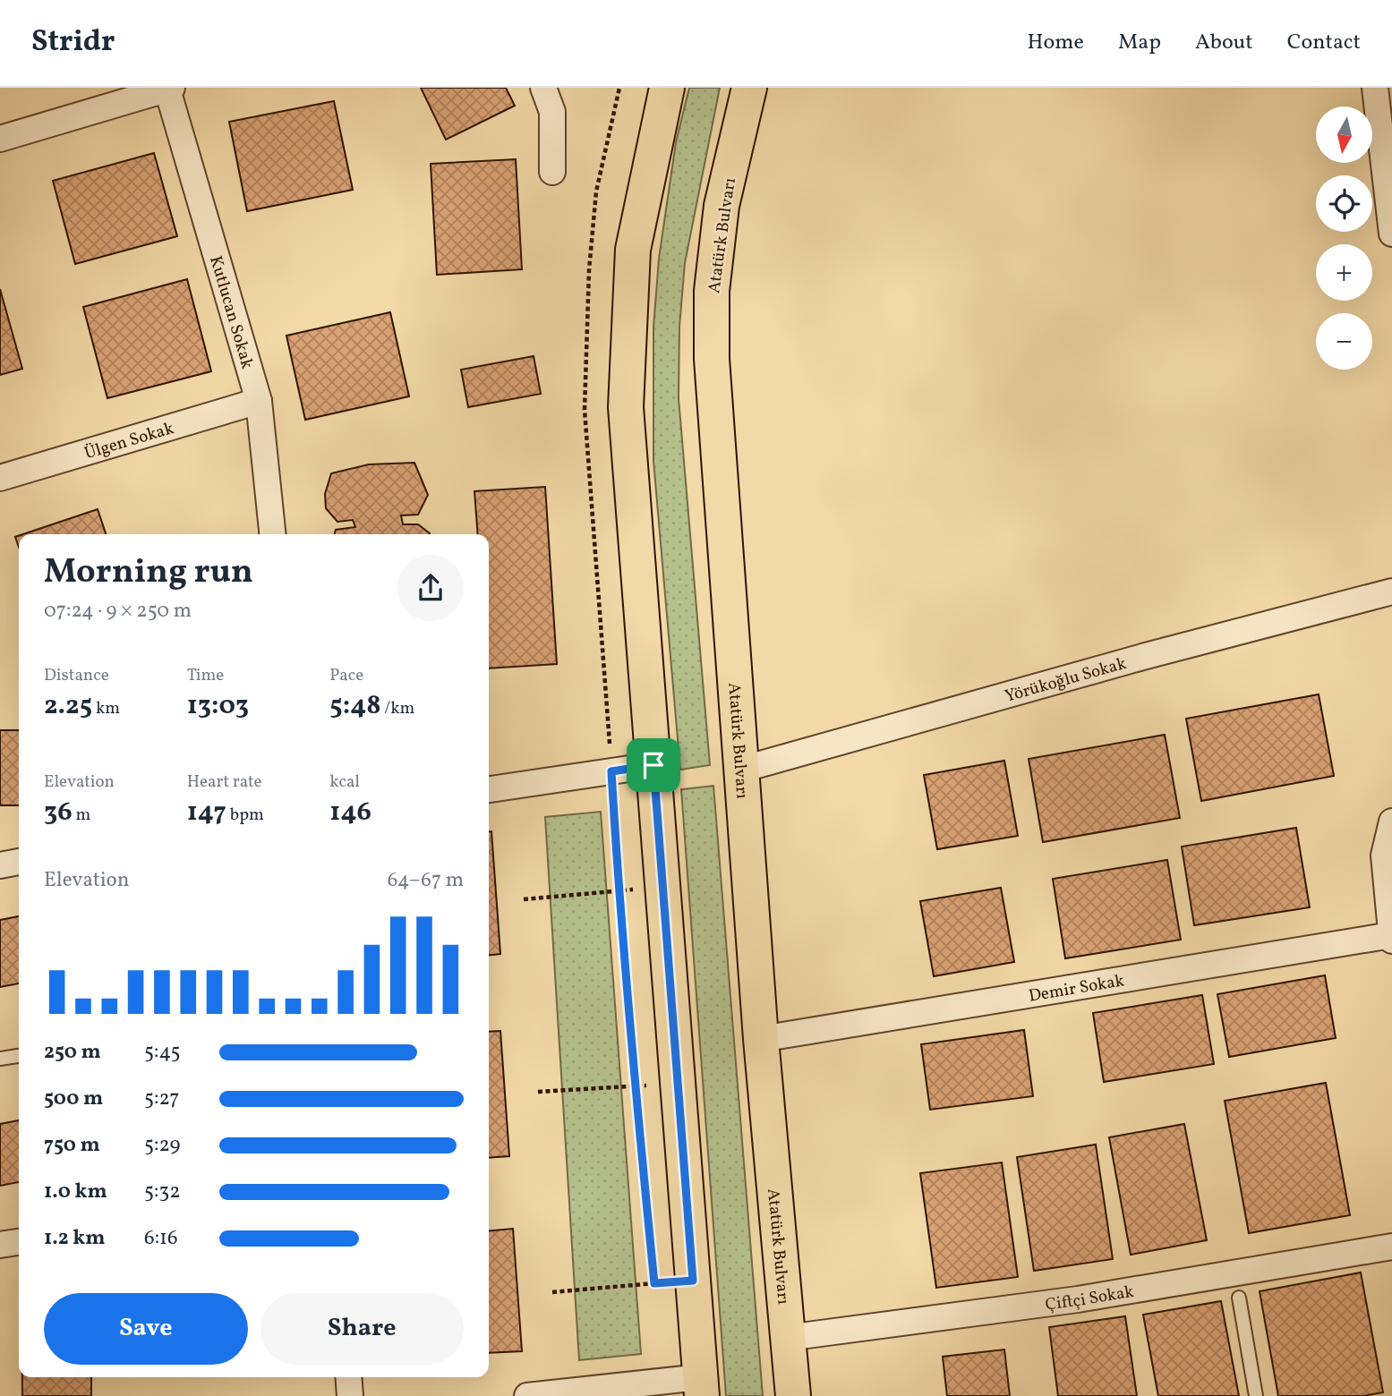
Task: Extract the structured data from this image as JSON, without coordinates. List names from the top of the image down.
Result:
{
  "streets": {
    "main road": ["Atatürk Bulvarı"],
    "street": [
      "Kutlucan Sokak",
      "Ülgen Sokak",
      "Yörükoğlu Sokak",
      "Demir Sokak",
      "Çiftçi Sokak"
    ]
  },
  "crossings": [
    ["Atatürk Bulvarı", "Yörükoğlu Sokak"],
    ["Atatürk Bulvarı", "Demir Sokak"],
    ["Atatürk Bulvarı", "Çiftçi Sokak"],
    ["Kutlucan Sokak", "Ülgen Sokak"]
  ],
  "north": "bottom",
  "page": {
    "header": "Stridr",
    "nav": [
      "Home",
      "Map",
      "About",
      "Contact"
    ],
    "map_buttons": ["+", "−"],
    "heading": ["Morning run", "07:24 · 9 × 250 m"],
    "stats": [
      ["Distance", "2.25 km"],
      ["Time", "13:03"],
      ["Pace", "5:48 /km"],
      ["Elevation", "36 m"],
      ["Heart rate", "147 bpm"],
      ["kcal", "146"]
    ],
    "chart": ["Elevation", "64–67 m"],
    "list": [
      {
        "name": "250 m",
        "note": "5:45"
      },
      {
        "name": "500 m",
        "note": "5:27"
      },
      {
        "name": "750 m",
        "note": "5:29"
      },
      {
        "name": "1.0 km",
        "note": "5:32"
      },
      {
        "name": "1.2 km",
        "note": "6:16"
      }
    ],
    "buttons": ["Save", "Share"]
  }
}
